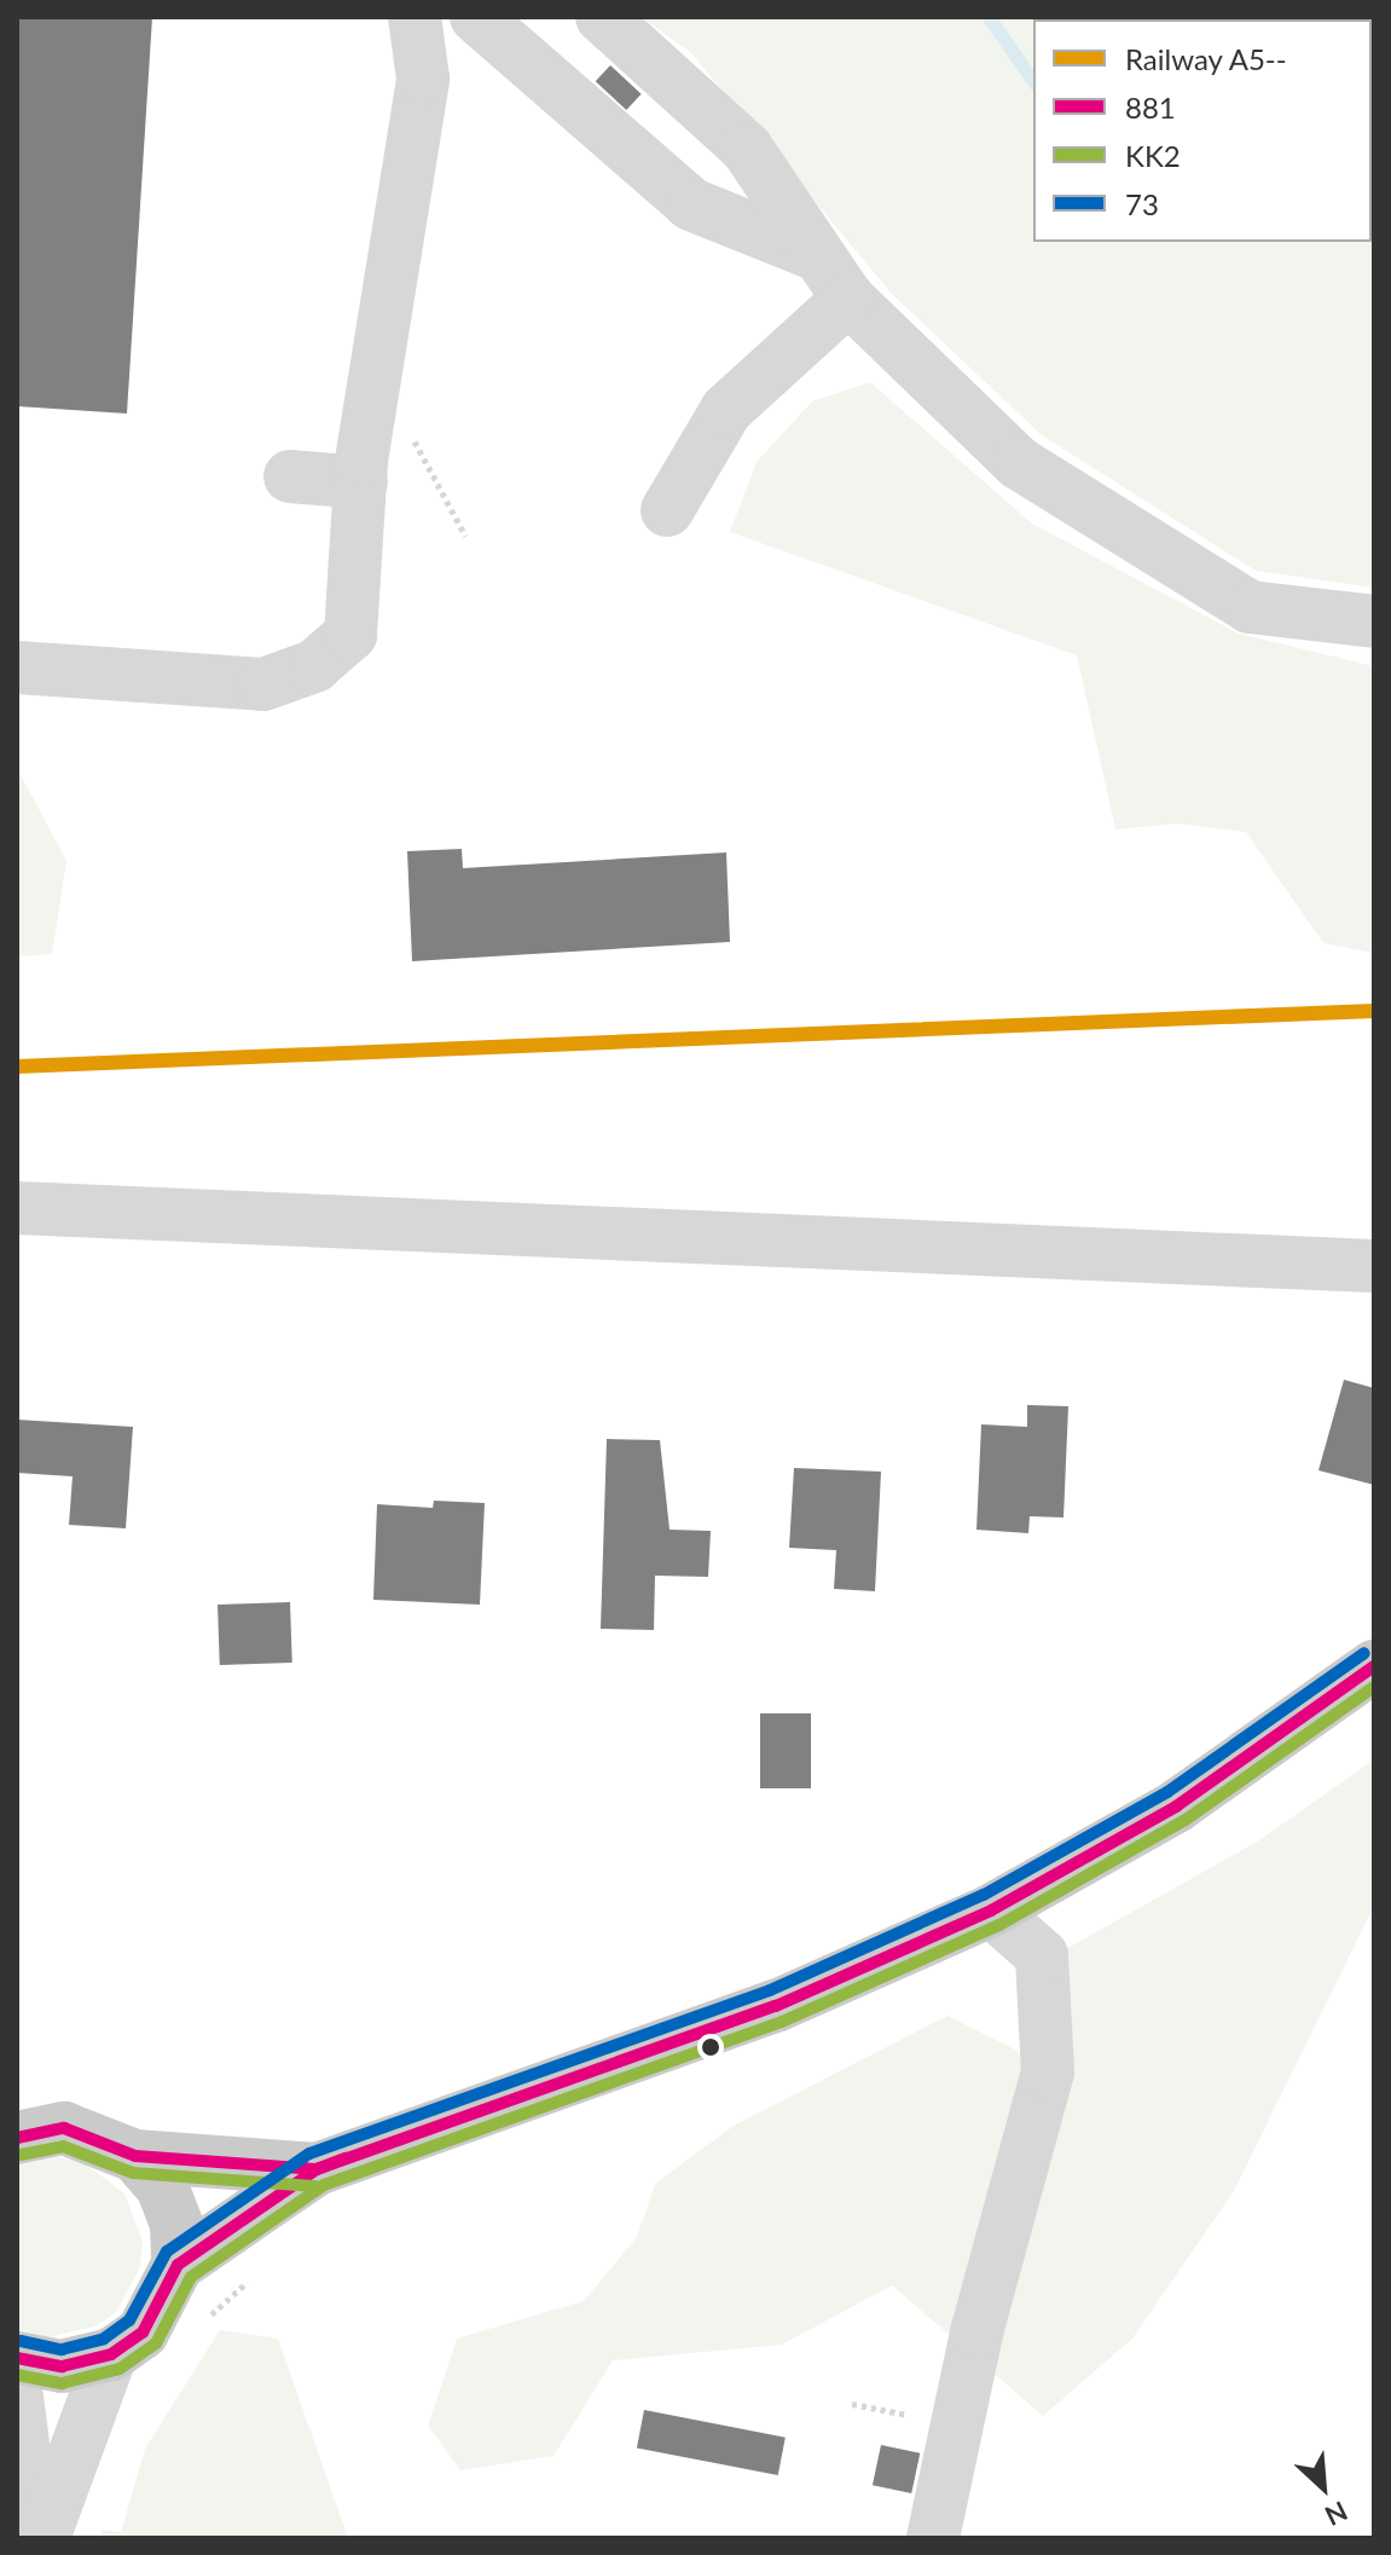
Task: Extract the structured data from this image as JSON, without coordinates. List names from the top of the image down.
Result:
{
  "lines": [
    "rail line A5--",
    "transit line 73",
    "transit line 881",
    "transit line KK2"
  ],
  "legend": [
    "Railway A5--",
    "881",
    "KK2",
    "73"
  ],
  "north": "bottom right"
}
